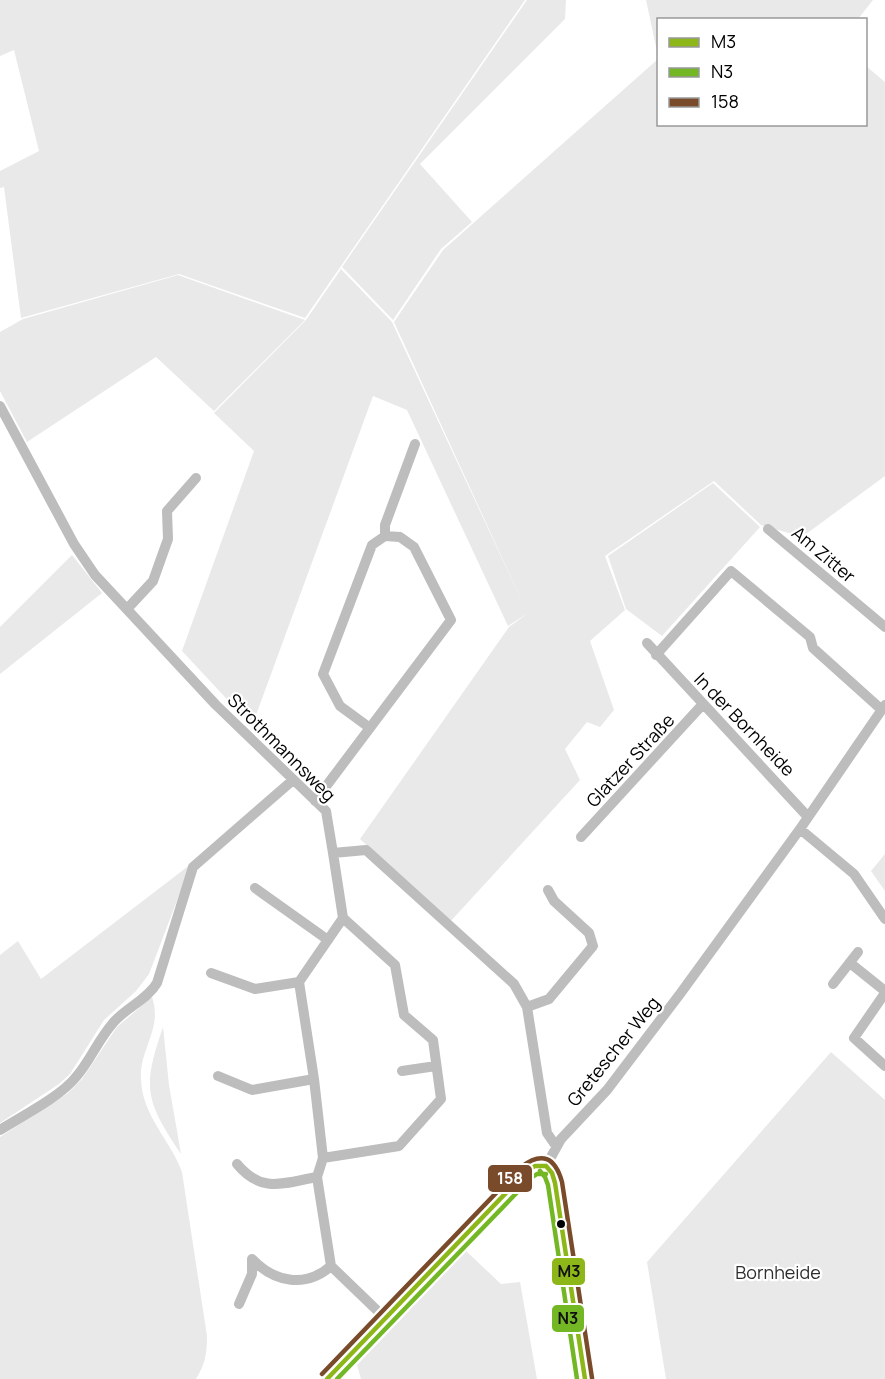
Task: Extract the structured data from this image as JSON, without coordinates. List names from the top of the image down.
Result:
{
  "streets": {
    "street": [
      "Am Zitter",
      "In der Bornheide",
      "Strothmannsweg",
      "Glatzer Straße",
      "Gretescher Weg"
    ]
  },
  "crossings": [
    ["In der Bornheide", "Glatzer Straße"],
    ["In der Bornheide", "Gretescher Weg"]
  ],
  "parks": ["Bornheide"],
  "lines": ["transit line 158", "transit line M3", "transit line N3"],
  "legend": ["M3", "N3", "158"]
}
